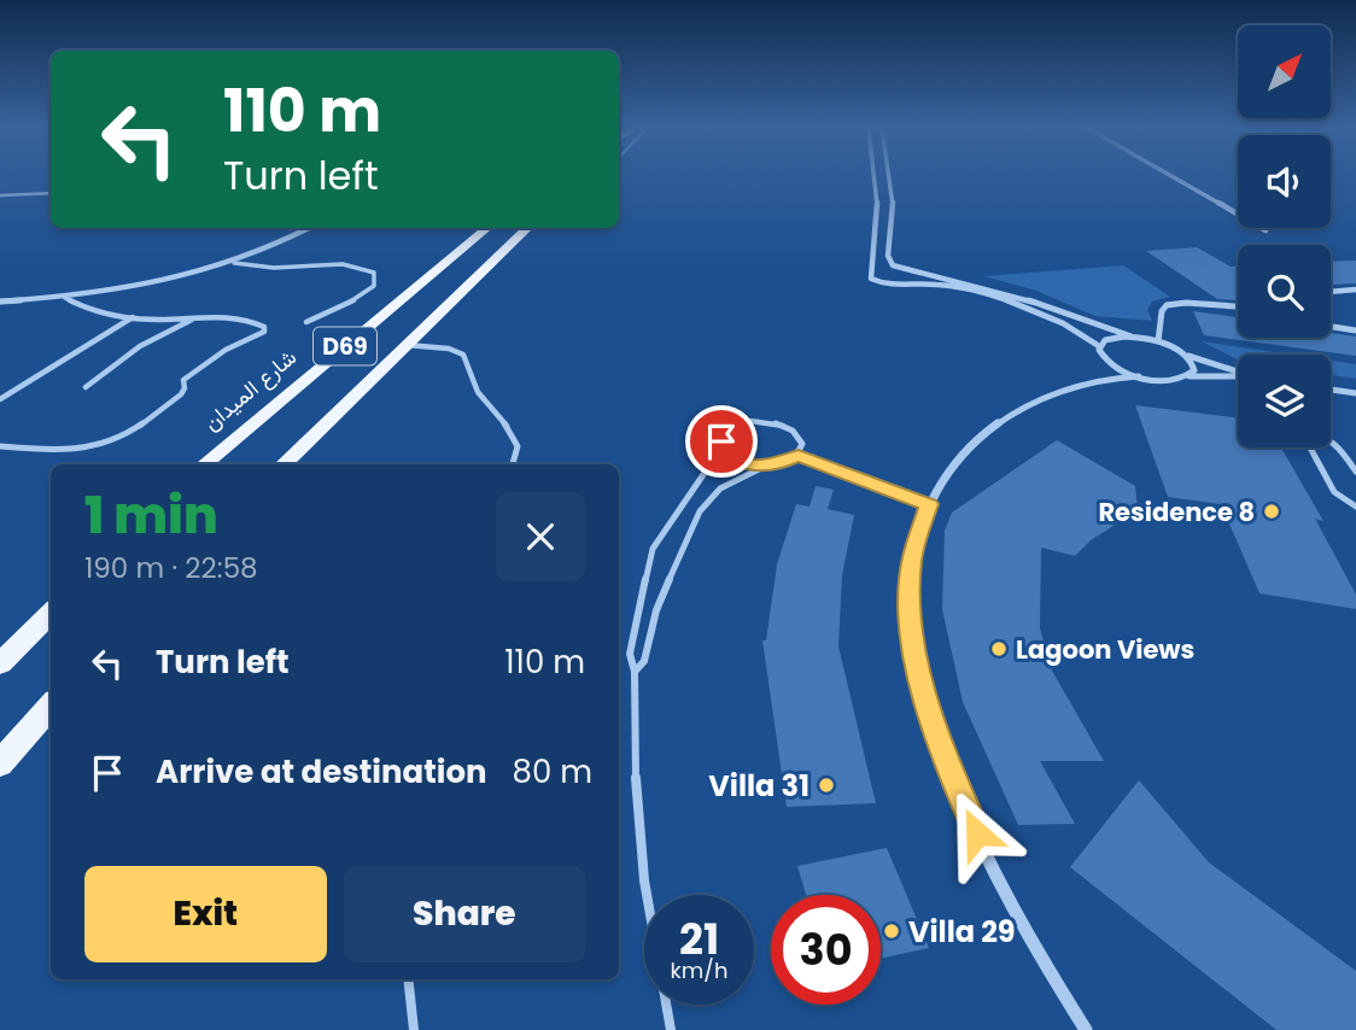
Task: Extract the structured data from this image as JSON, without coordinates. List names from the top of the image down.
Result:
{
  "streets": {
    "main road": ["D69", "شارع الميدان"]
  },
  "places": [
    "Residence 8",
    "Lagoon Views",
    "Villa 31",
    "Villa 29"
  ],
  "north": "top right",
  "page": {
    "turn": ["110 m", "Turn left"],
    "heading": ["1 min", "190 m · 22:58"],
    "list": [
      {
        "name": "Turn left",
        "value": "110 m"
      },
      {
        "name": "Arrive at destination",
        "value": "80 m"
      }
    ],
    "buttons": ["Exit", "Share"],
    "speed": "21 km/h",
    "limit": "30"
  }
}
